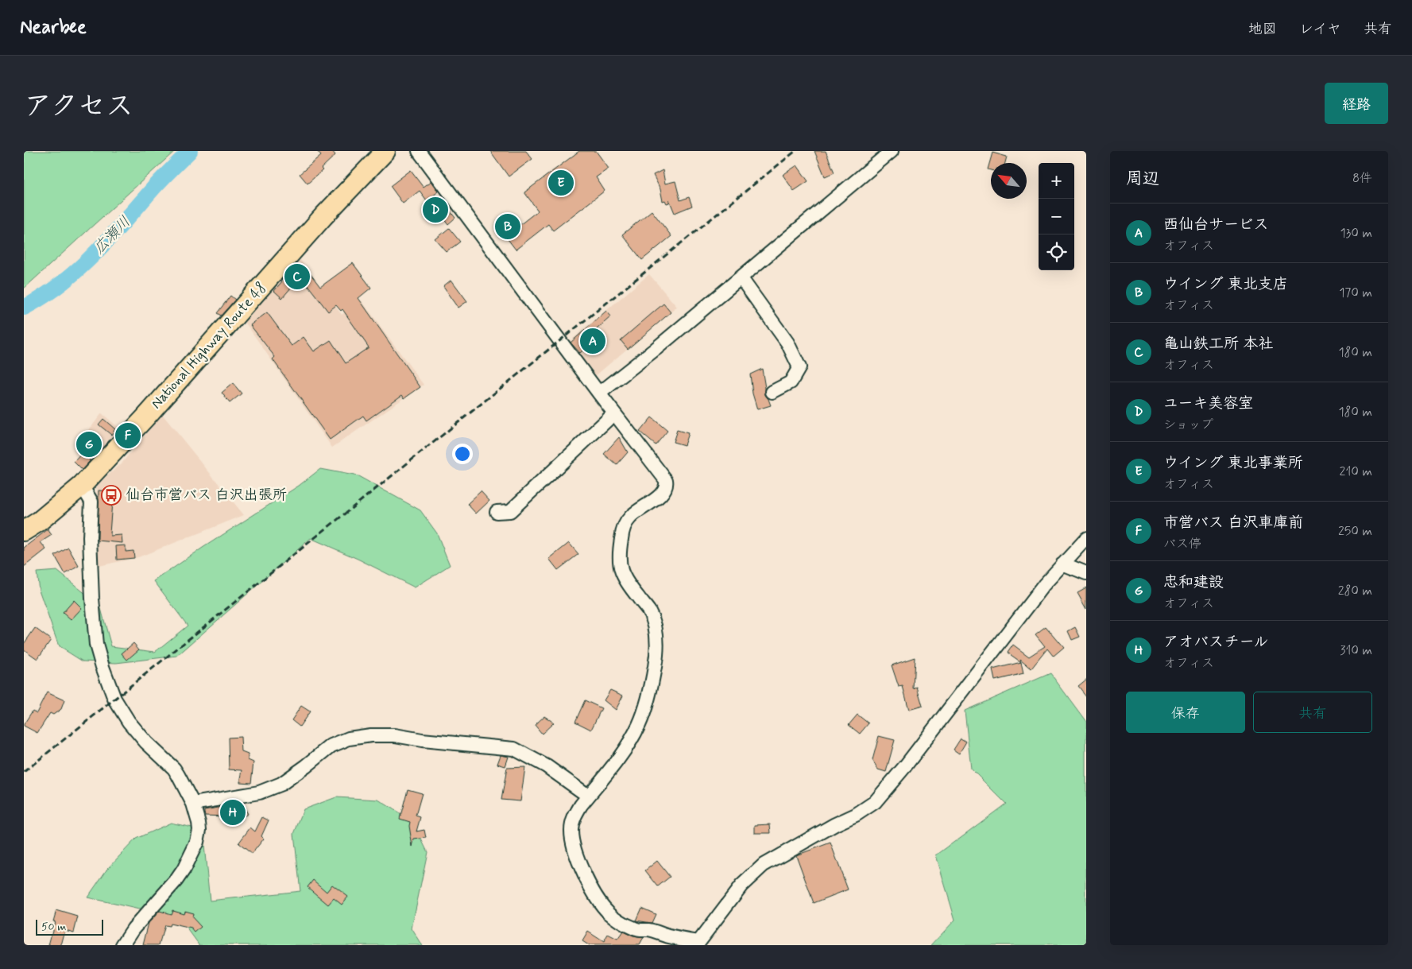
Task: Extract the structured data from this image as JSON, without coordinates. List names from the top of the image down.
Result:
{
  "streets": {
    "highway": ["National Highway Route 48"]
  },
  "water": ["広瀬川"],
  "places": {
    "bus stop": ["仙台市営バス 白沢出張所"]
  },
  "scale_bar": "50 m",
  "north": "top left",
  "page": {
    "header": "Nearbee",
    "nav": ["地図", "レイヤ", "共有"],
    "title": "アクセス",
    "buttons": [
      "経路",
      ["保存", "共有"]
    ],
    "heading": ["周辺", "8件"],
    "map_buttons": ["+", "−"],
    "pins": [
      "E",
      "D",
      "B",
      "C",
      "A",
      "F",
      "G",
      "H"
    ],
    "list": [
      {
        "mark": "A",
        "name": "西仙台サービス",
        "note": "オフィス",
        "value": "130 m"
      },
      {
        "mark": "B",
        "name": "ウイング 東北支店",
        "note": "オフィス",
        "value": "170 m"
      },
      {
        "mark": "C",
        "name": "亀山鉄工所 本社",
        "note": "オフィス",
        "value": "180 m"
      },
      {
        "mark": "D",
        "name": "ユーキ美容室",
        "note": "ショップ",
        "value": "180 m"
      },
      {
        "mark": "E",
        "name": "ウイング 東北事業所",
        "note": "オフィス",
        "value": "210 m"
      },
      {
        "mark": "F",
        "name": "市営バス 白沢車庫前",
        "note": "バス停",
        "value": "250 m"
      },
      {
        "mark": "G",
        "name": "忠和建設",
        "note": "オフィス",
        "value": "280 m"
      },
      {
        "mark": "H",
        "name": "アオバスチール",
        "note": "オフィス",
        "value": "310 m"
      }
    ],
    "scale": "50 m"
  }
}
